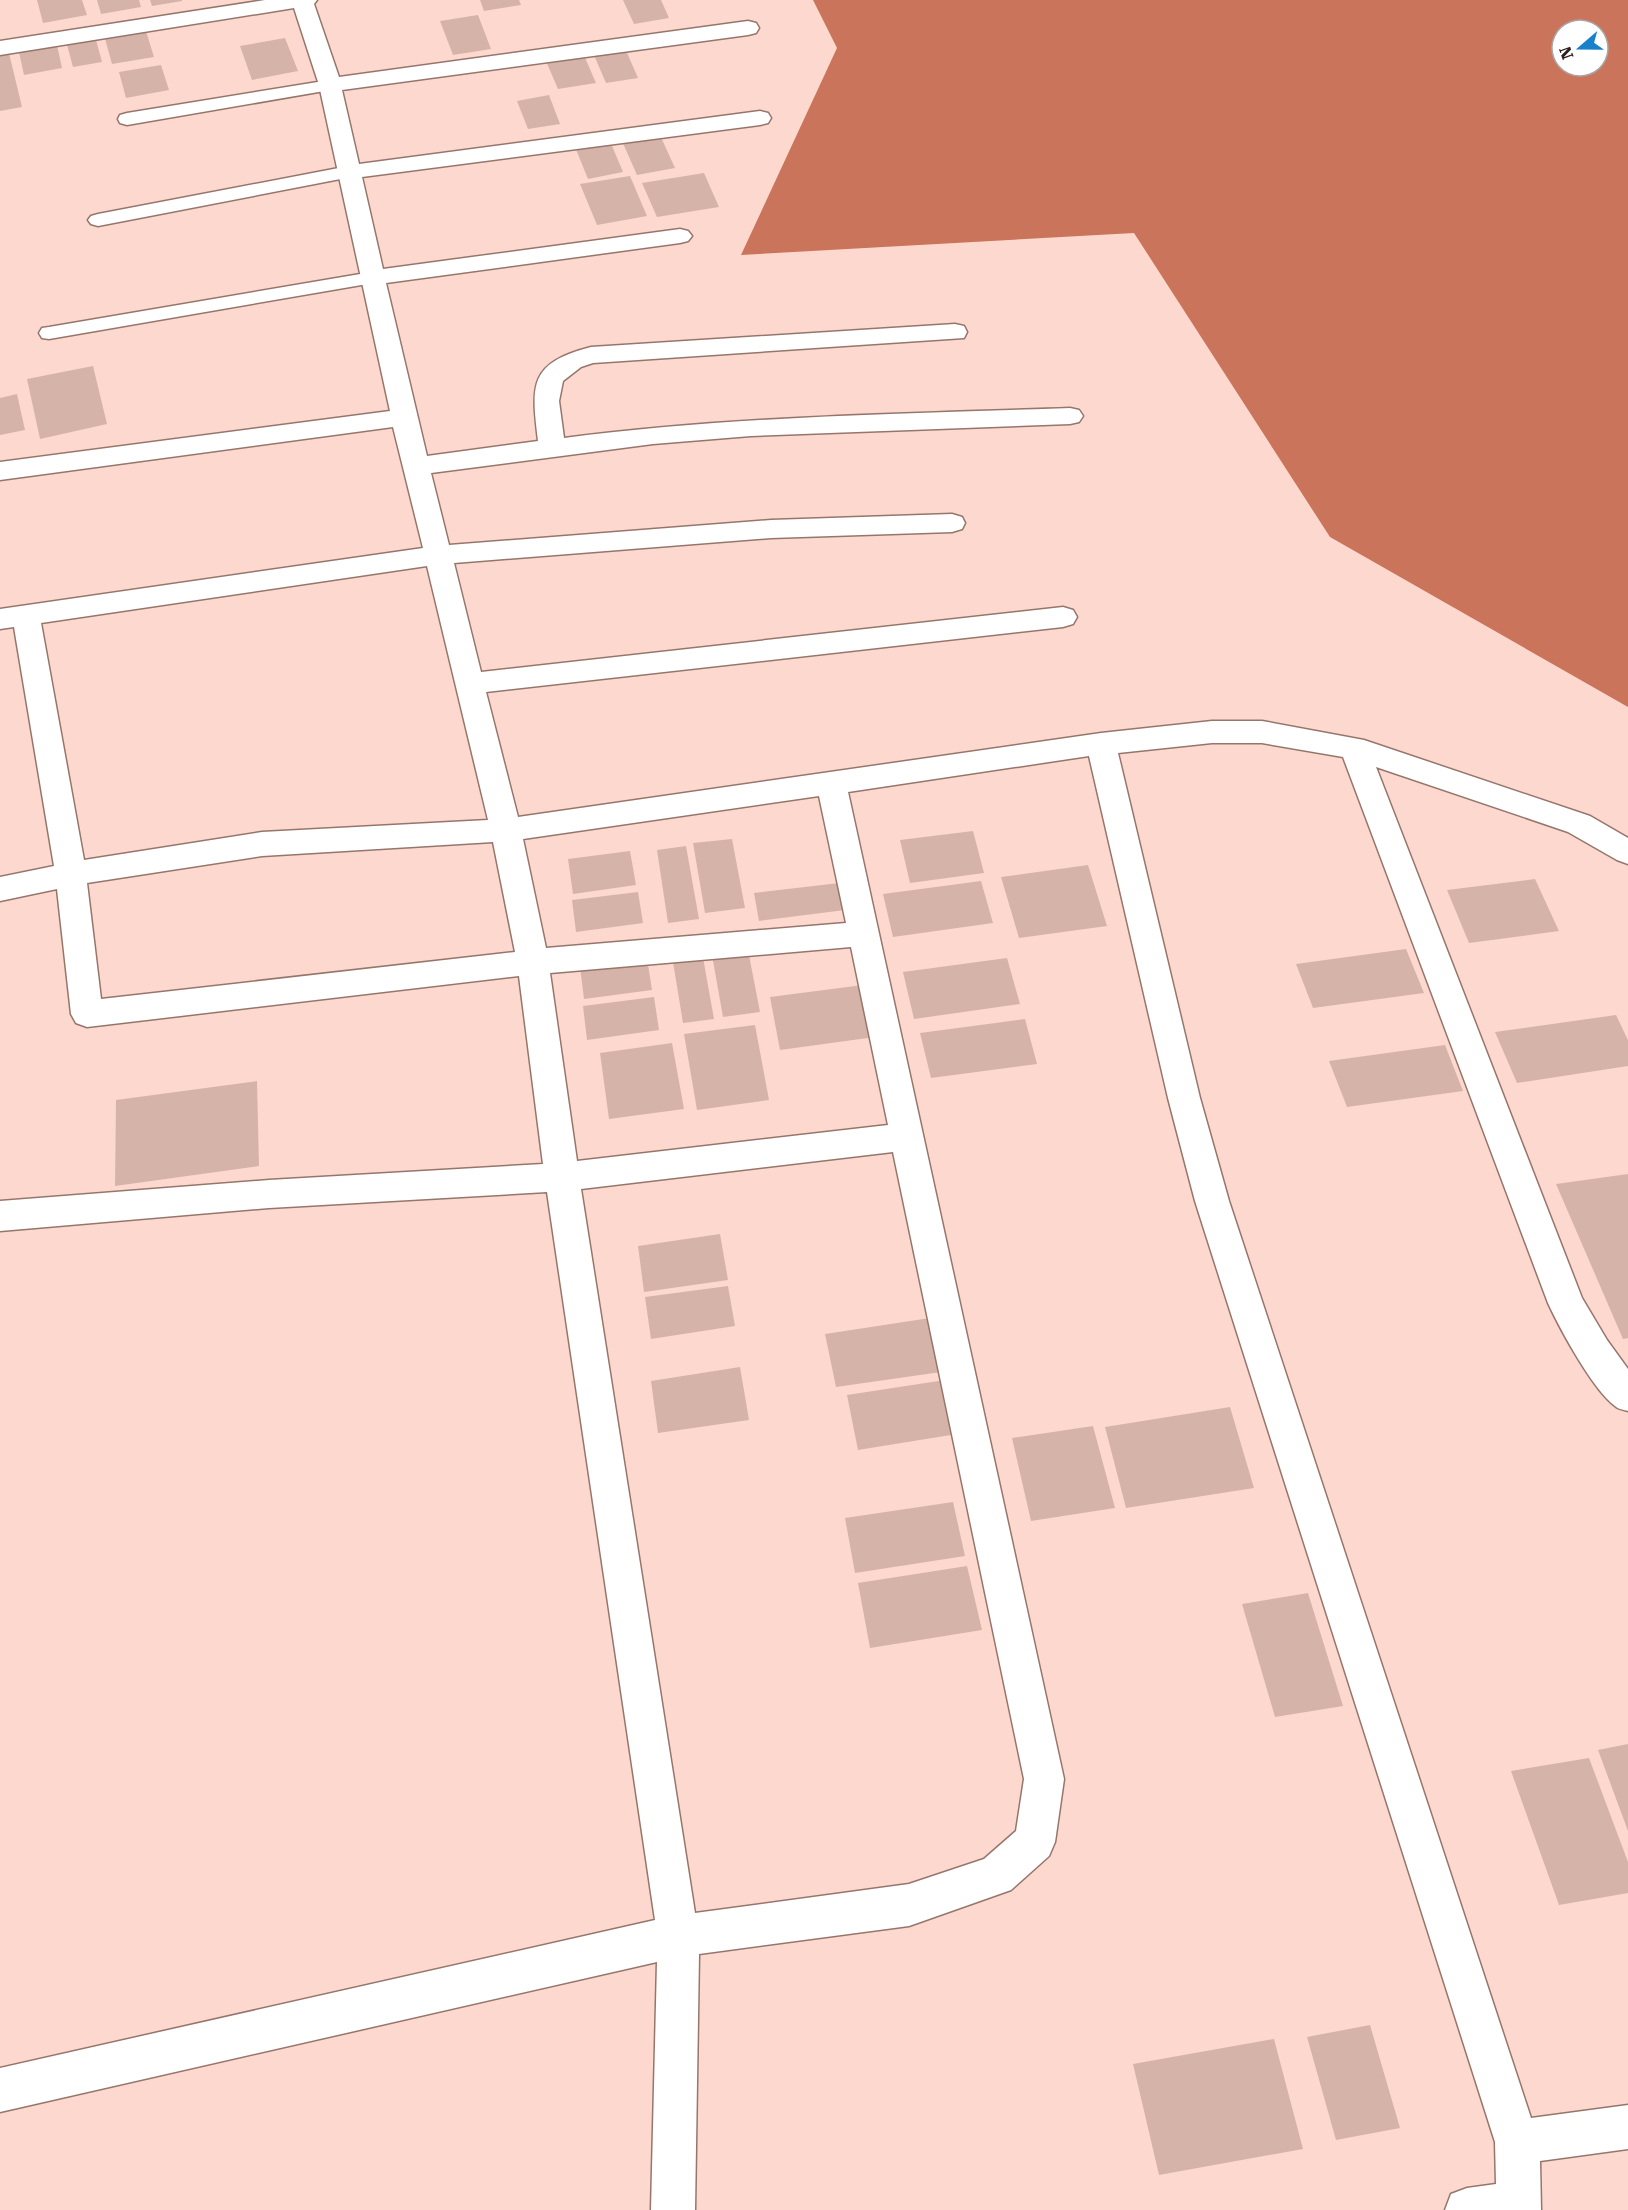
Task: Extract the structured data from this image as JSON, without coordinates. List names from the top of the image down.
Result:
{
  "north": "left"
}
